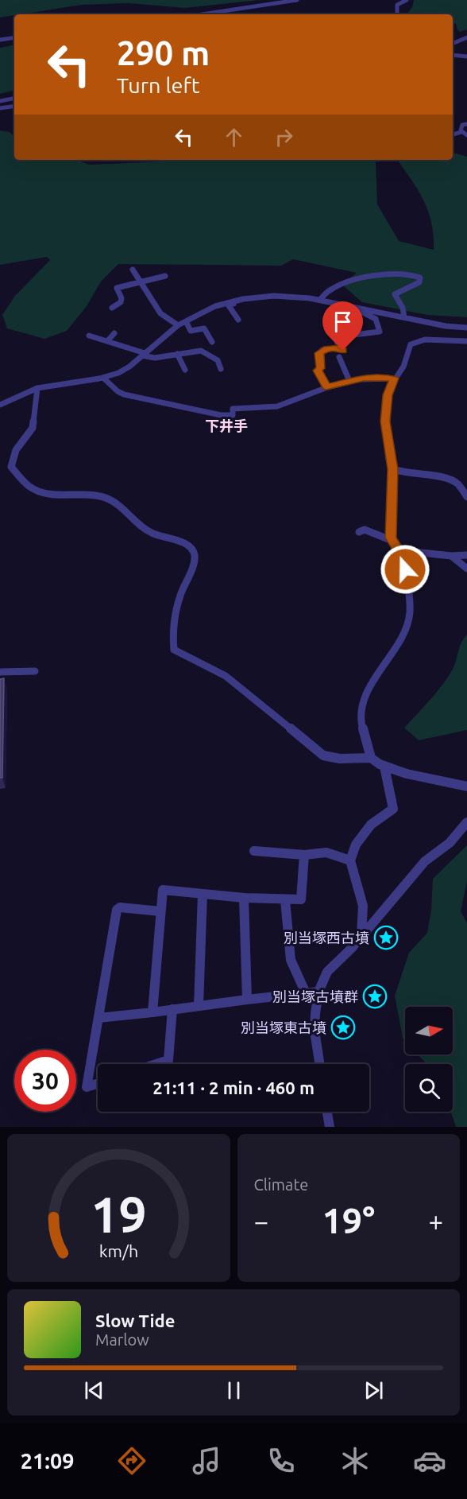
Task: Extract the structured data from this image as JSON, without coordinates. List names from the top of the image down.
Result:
{
  "districts": ["下井手"],
  "places": {
    "place": ["別当塚西古墳", "別当塚古墳群", "別当塚東古墳"]
  },
  "north": "right",
  "page": {
    "turn": ["290 m", "Turn left"],
    "limit": "30",
    "trip": "21:11 · 2 min · 460 m",
    "tile": "Climate",
    "heat": ["−", "19°", "+"],
    "song": ["Slow Tide", "Marlow"],
    "tabs": "21:09",
    "gauge": ["19", "km/h"]
  }
}
